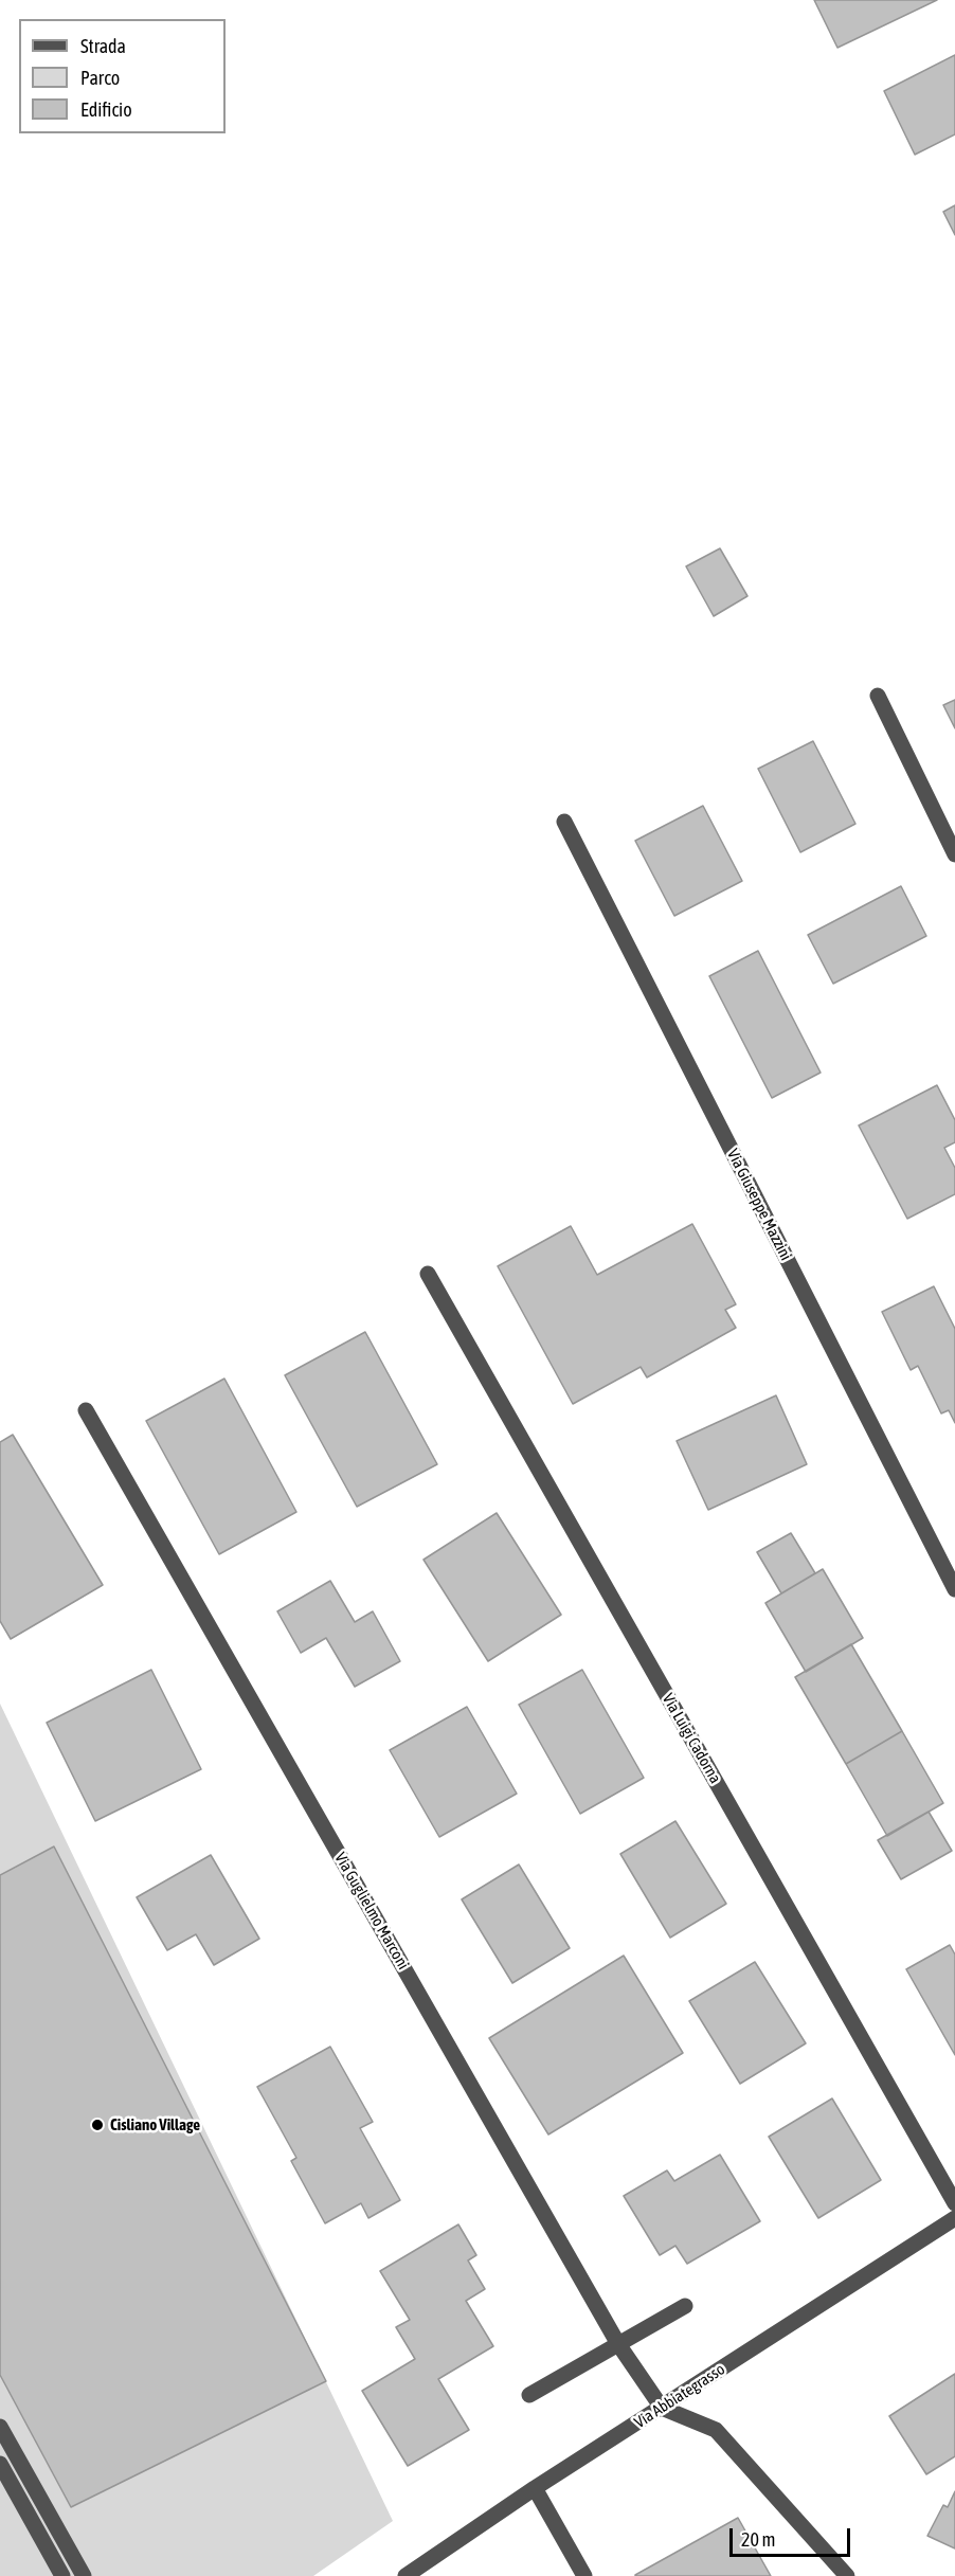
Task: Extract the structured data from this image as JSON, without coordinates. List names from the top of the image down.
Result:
{
  "streets": {
    "street": [
      "Via Giuseppe Mazzini",
      "Via Luigi Cadorna",
      "Via Guglielmo Marconi",
      "Via Abbiategrasso"
    ]
  },
  "crossings": [
    ["Via Guglielmo Marconi", "Via Abbiategrasso"]
  ],
  "places": ["Cisliano Village"],
  "legend": ["Strada", "Parco", "Edificio"],
  "scale_bar": "20 m"
}
